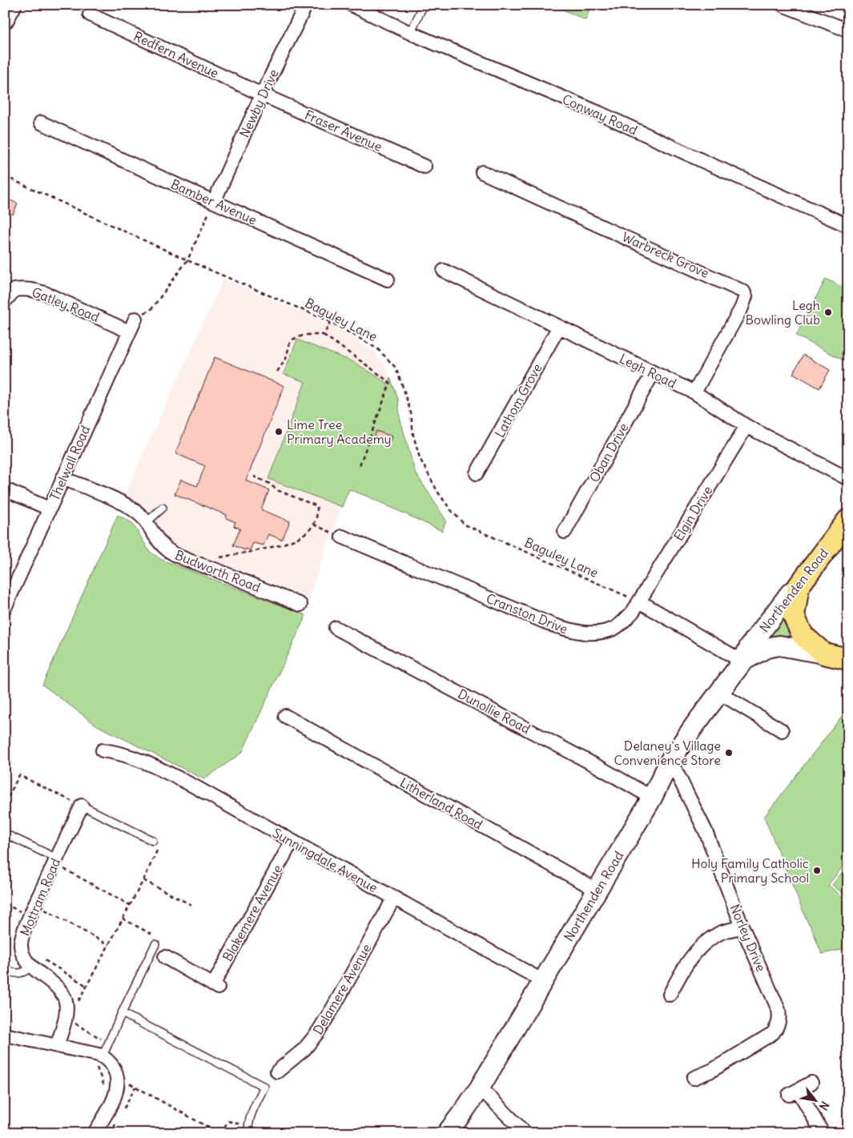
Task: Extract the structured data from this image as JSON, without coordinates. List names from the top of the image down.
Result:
{
  "streets": {
    "main road": ["Northenden Road"],
    "street": [
      "Redfern Avenue",
      "Newby Drive",
      "Conway Road",
      "Fraser Avenue",
      "Bamber Avenue",
      "Warbreck Grove",
      "Gatley Road",
      "Legh Road",
      "Lathom Grove",
      "Oban Drive",
      "Thelwall Road",
      "Elgin Drive",
      "Budworth Road",
      "Cranston Drive",
      "Dunollie Road",
      "Litherland Road",
      "Sunningdale Avenue",
      "Mottram Road",
      "Blakemere Avenue",
      "Norley Drive",
      "Delamere Avenue"
    ],
    "path": ["Baguley Lane"]
  },
  "crossings": [
    ["Redfern Avenue", "Newby Drive"],
    ["Redfern Avenue", "Fraser Avenue"],
    ["Newby Drive", "Fraser Avenue"],
    ["Newby Drive", "Bamber Avenue"],
    ["Warbreck Grove", "Legh Road"],
    ["Gatley Road", "Thelwall Road"],
    ["Baguley Lane", "Elgin Drive"],
    ["Baguley Lane", "Cranston Drive"],
    ["Legh Road", "Lathom Grove"],
    ["Legh Road", "Oban Drive"],
    ["Legh Road", "Elgin Drive"],
    ["Thelwall Road", "Budworth Road"],
    ["Elgin Drive", "Cranston Drive"],
    ["Northenden Road", "Dunollie Road"],
    ["Northenden Road", "Litherland Road"],
    ["Northenden Road", "Sunningdale Avenue"],
    ["Northenden Road", "Norley Drive"],
    ["Sunningdale Avenue", "Blakemere Avenue"],
    ["Sunningdale Avenue", "Delamere Avenue"]
  ],
  "places": [
    "Legh Bowling Club",
    "Lime Tree Primary Academy",
    "Delaney's Village Convenience Store",
    "Holy Family Catholic Primary School"
  ],
  "north": "bottom right"
}
